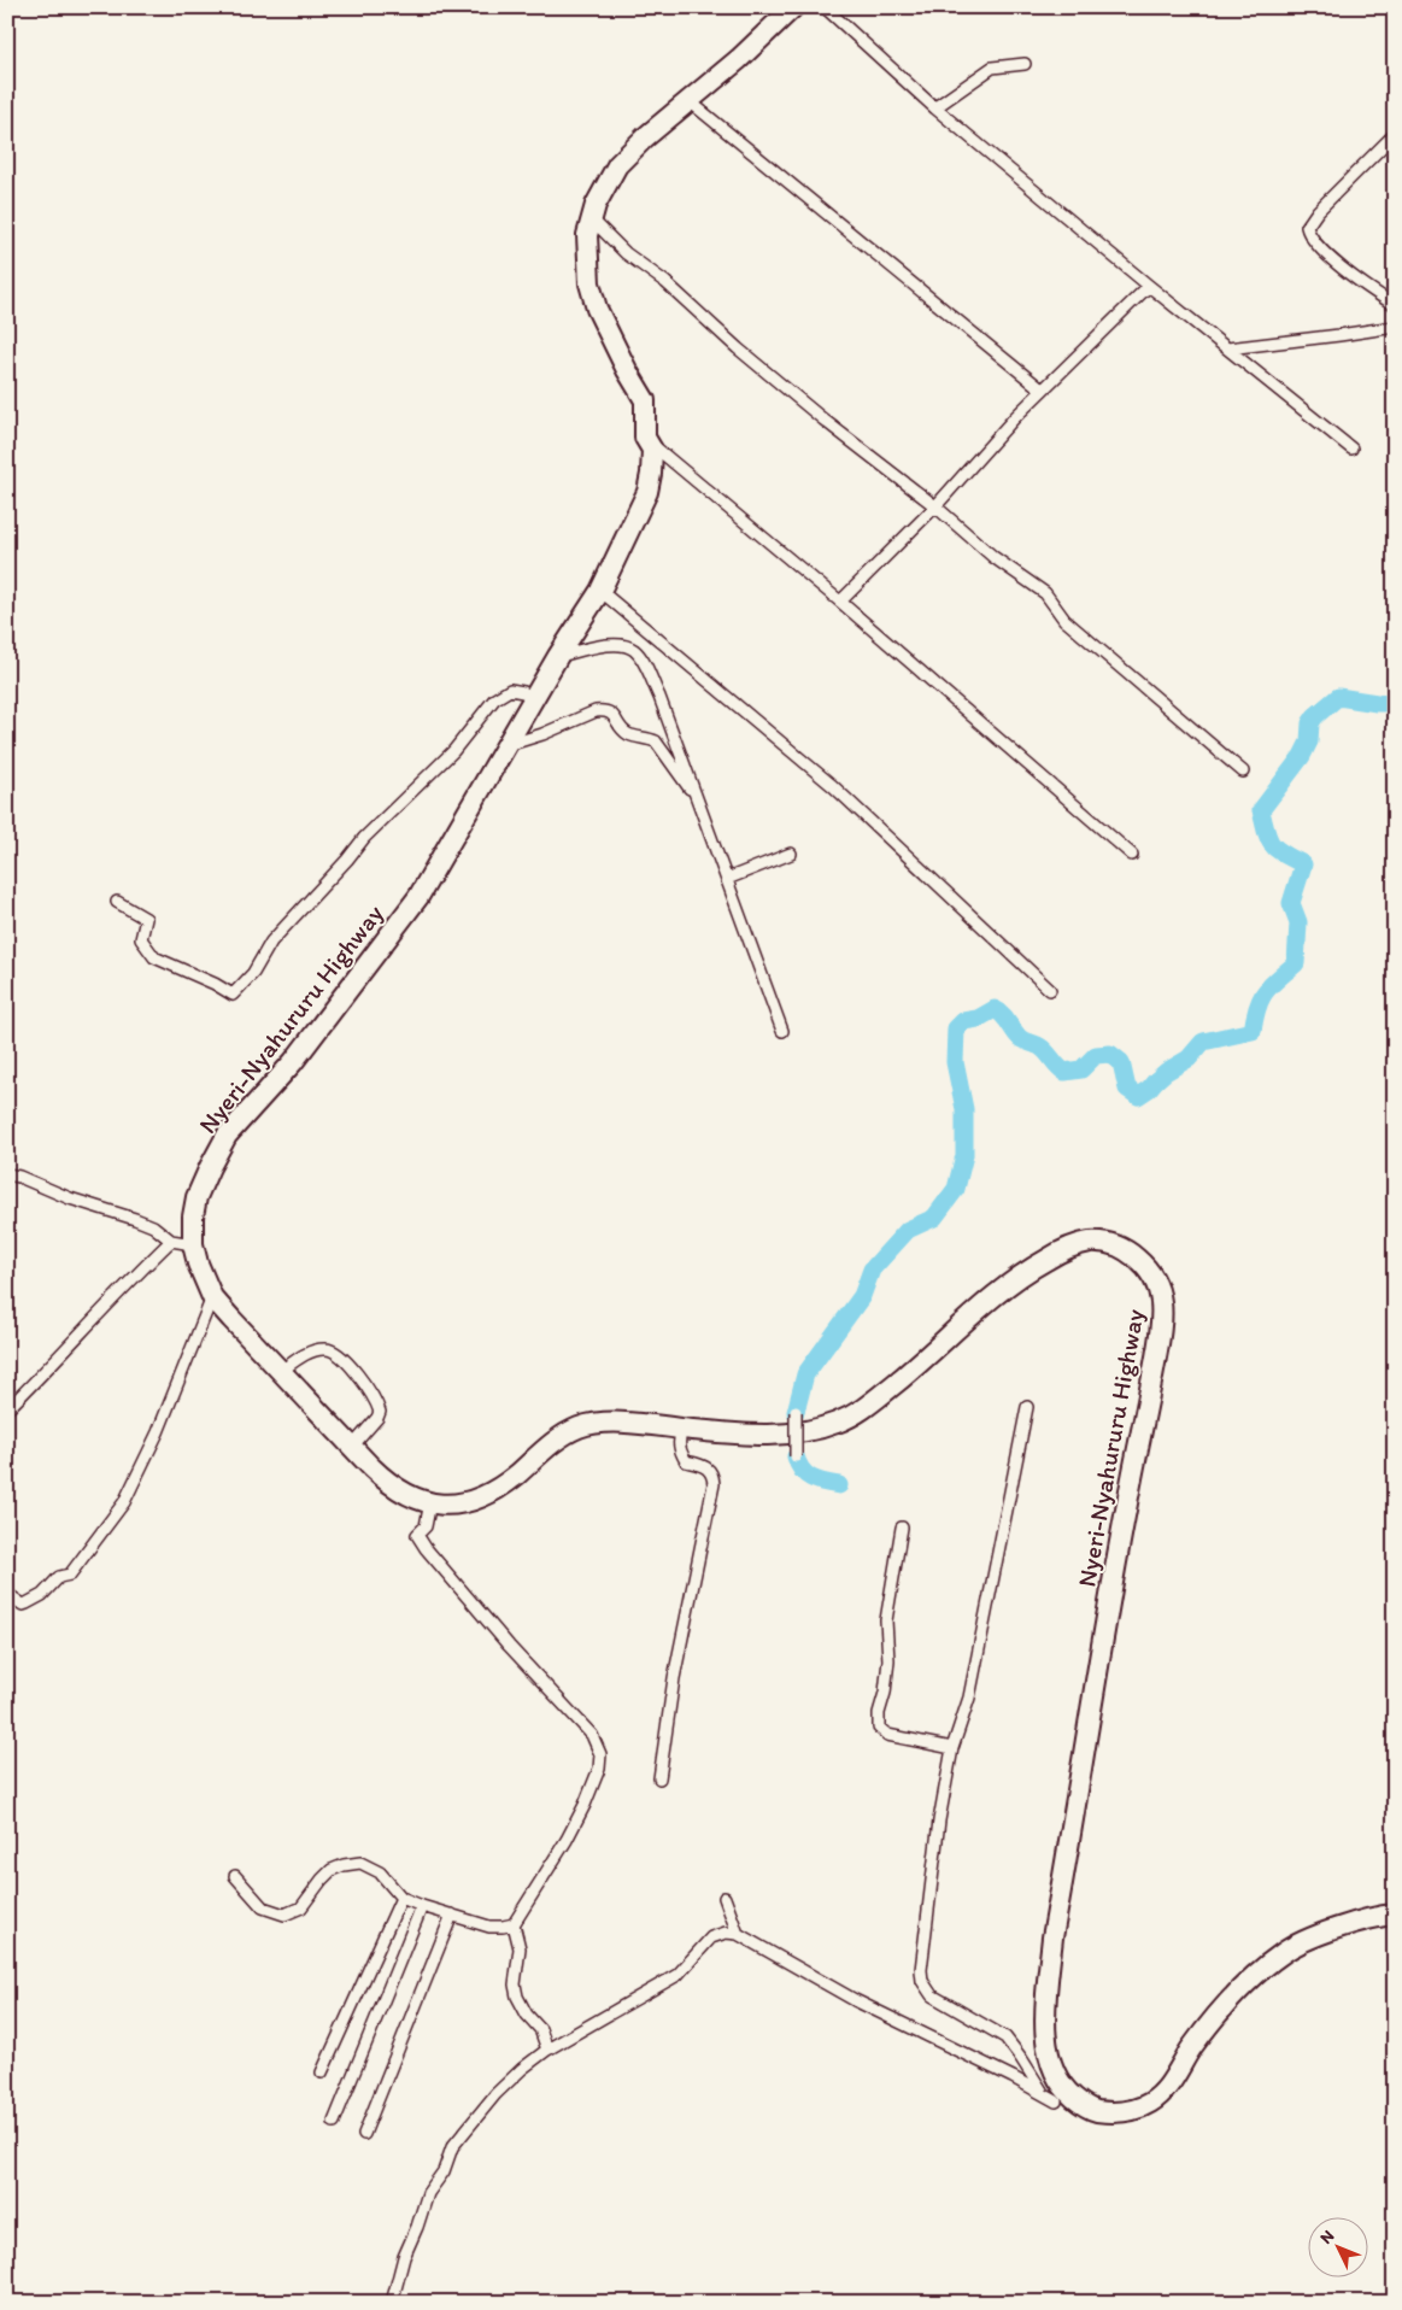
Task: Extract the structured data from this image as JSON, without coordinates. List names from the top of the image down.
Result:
{
  "streets": {
    "highway": ["Nyeri-Nyahururu Highway"]
  },
  "north": "top left"
}
